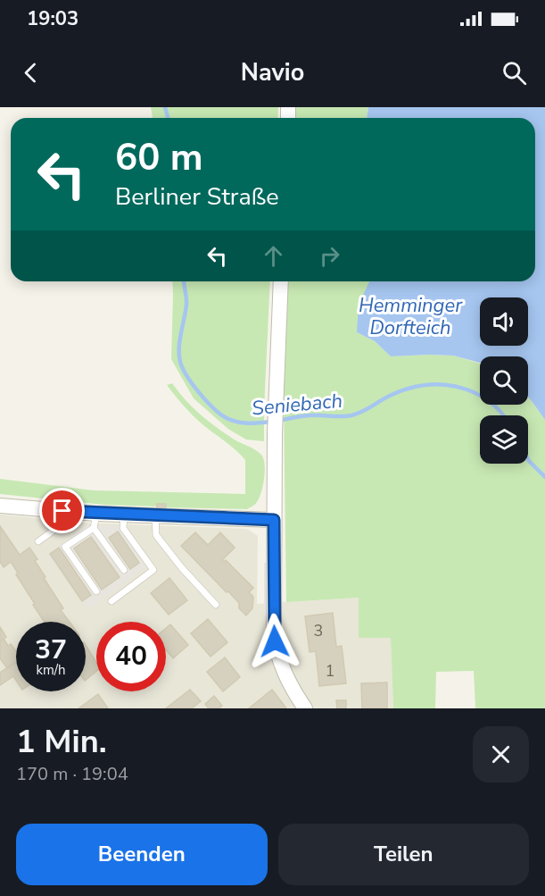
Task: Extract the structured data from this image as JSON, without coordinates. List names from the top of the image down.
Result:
{
  "water": ["Hemminger Dorfteich", "Seniebach"],
  "house_numbers": ["3", "1"],
  "page": {
    "status": "19:03",
    "header": "Navio",
    "turn": ["60 m", "Berliner Straße"],
    "speed": "37 km/h",
    "limit": "40",
    "heading": ["1 Min.", "170 m · 19:04"],
    "buttons": ["Beenden", "Teilen"]
  }
}
